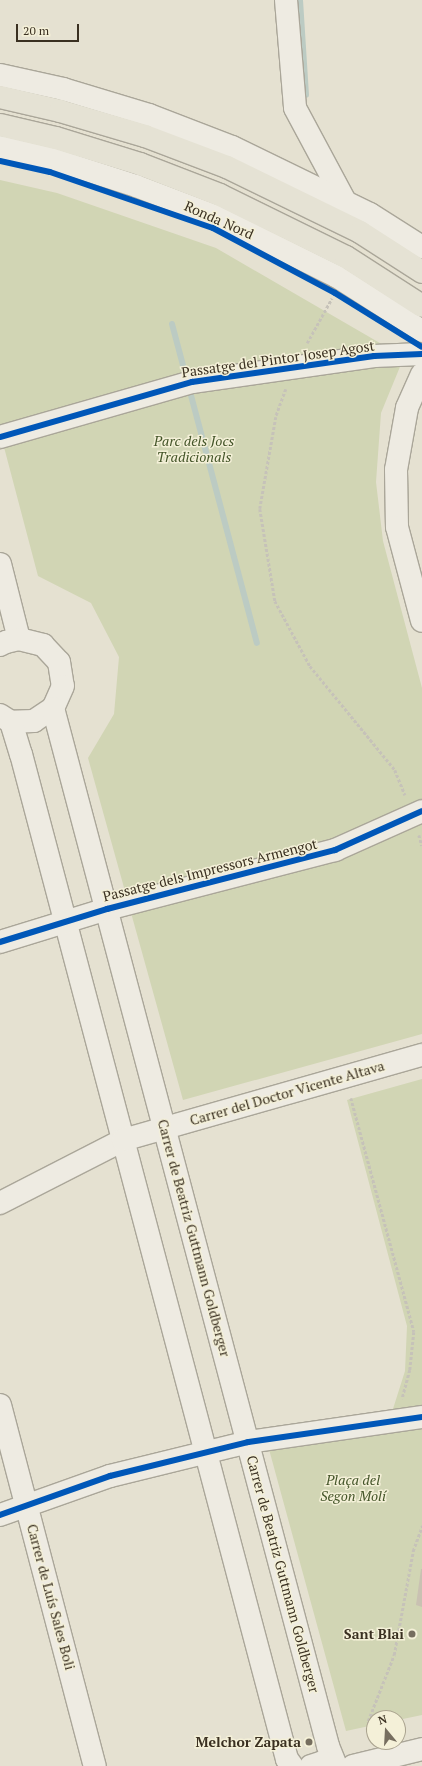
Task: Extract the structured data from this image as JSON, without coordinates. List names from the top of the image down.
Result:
{
  "streets": {
    "main road": ["Ronda Nord"],
    "street": [
      "Passatge del Pintor Josep Agost",
      "Passatge dels Impressors Armengot",
      "Carrer del Doctor Vicente Altava",
      "Carrer de Beatriz Guttmann Goldberger",
      "Carrer de Luís Sales Boli"
    ]
  },
  "crossings": [
    ["Passatge dels Impressors Armengot", "Carrer de Beatriz Guttmann Goldberger"],
    ["Carrer del Doctor Vicente Altava", "Carrer de Beatriz Guttmann Goldberger"]
  ],
  "parks": ["Parc dels Jocs Tradicionals", "Plaça del Segon Molí"],
  "places": ["Sant Blai", "Melchor Zapata"],
  "scale_bar": "20 m",
  "north": "top"
}
